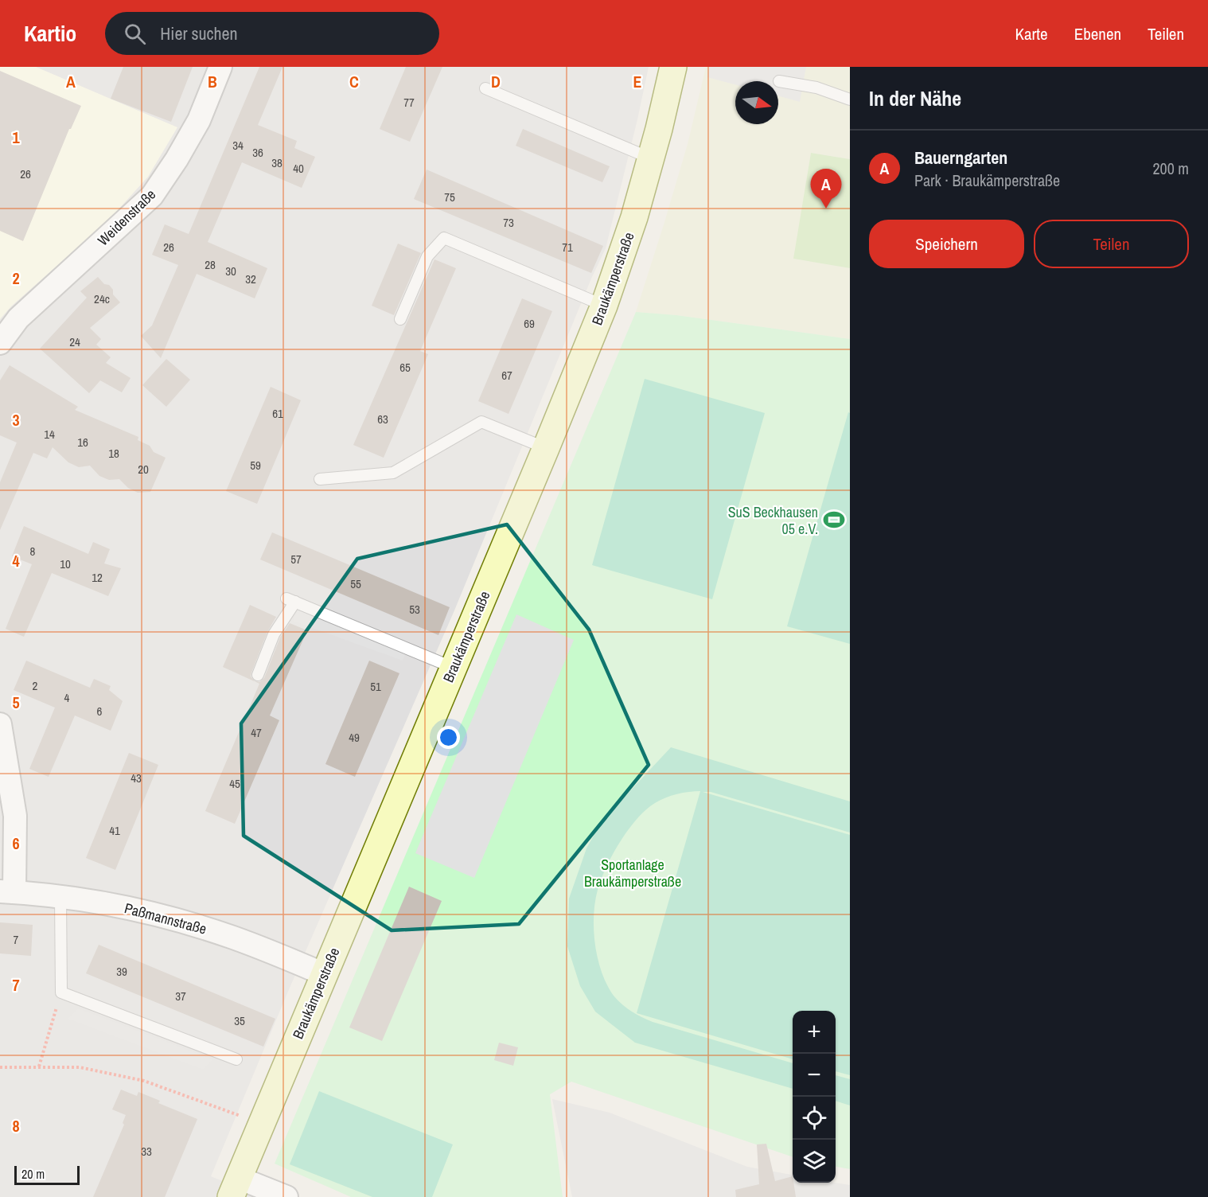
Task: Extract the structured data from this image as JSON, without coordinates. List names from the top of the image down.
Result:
{
  "streets": {
    "street": ["Weidenstraße", "Braukämperstraße", "Paßmannstraße"]
  },
  "crossings": [
    ["Braukämperstraße", "Paßmannstraße"]
  ],
  "parks": ["Sportanlage Braukämperstraße"],
  "places": {
    "sports": ["SuS Beckhausen 05 e.V."]
  },
  "house_numbers": [
    "77",
    "34",
    "36",
    "38",
    "40",
    "26",
    "75",
    "73",
    "26",
    "71",
    "28",
    "30",
    "32",
    "24c",
    "69",
    "24",
    "65",
    "67",
    "61",
    "63",
    "14",
    "16",
    "18",
    "59",
    "20",
    "8",
    "57",
    "10",
    "12",
    "55",
    "53",
    "2",
    "51",
    "4",
    "6",
    "47",
    "49",
    "43",
    "45",
    "41",
    "7",
    "39",
    "37",
    "35",
    "33"
  ],
  "scale_bar": "20 m",
  "north": "right",
  "page": {
    "header": "Kartio",
    "search": "Hier suchen",
    "nav": ["Karte", "Ebenen", "Teilen"],
    "heading": "In der Nähe",
    "list": [
      {
        "mark": "A",
        "name": "Bauerngarten",
        "note": "Park · Braukämperstraße",
        "value": "200 m"
      }
    ],
    "pins": "A",
    "buttons": ["Speichern", "Teilen"],
    "map_buttons": ["+", "−"],
    "scale": "20 m"
  },
  "grid": {
    "columns": [
      "A",
      "B",
      "C",
      "D",
      "E"
    ],
    "rows": [
      "1",
      "2",
      "3",
      "4",
      "5",
      "6",
      "7",
      "8"
    ]
  }
}
